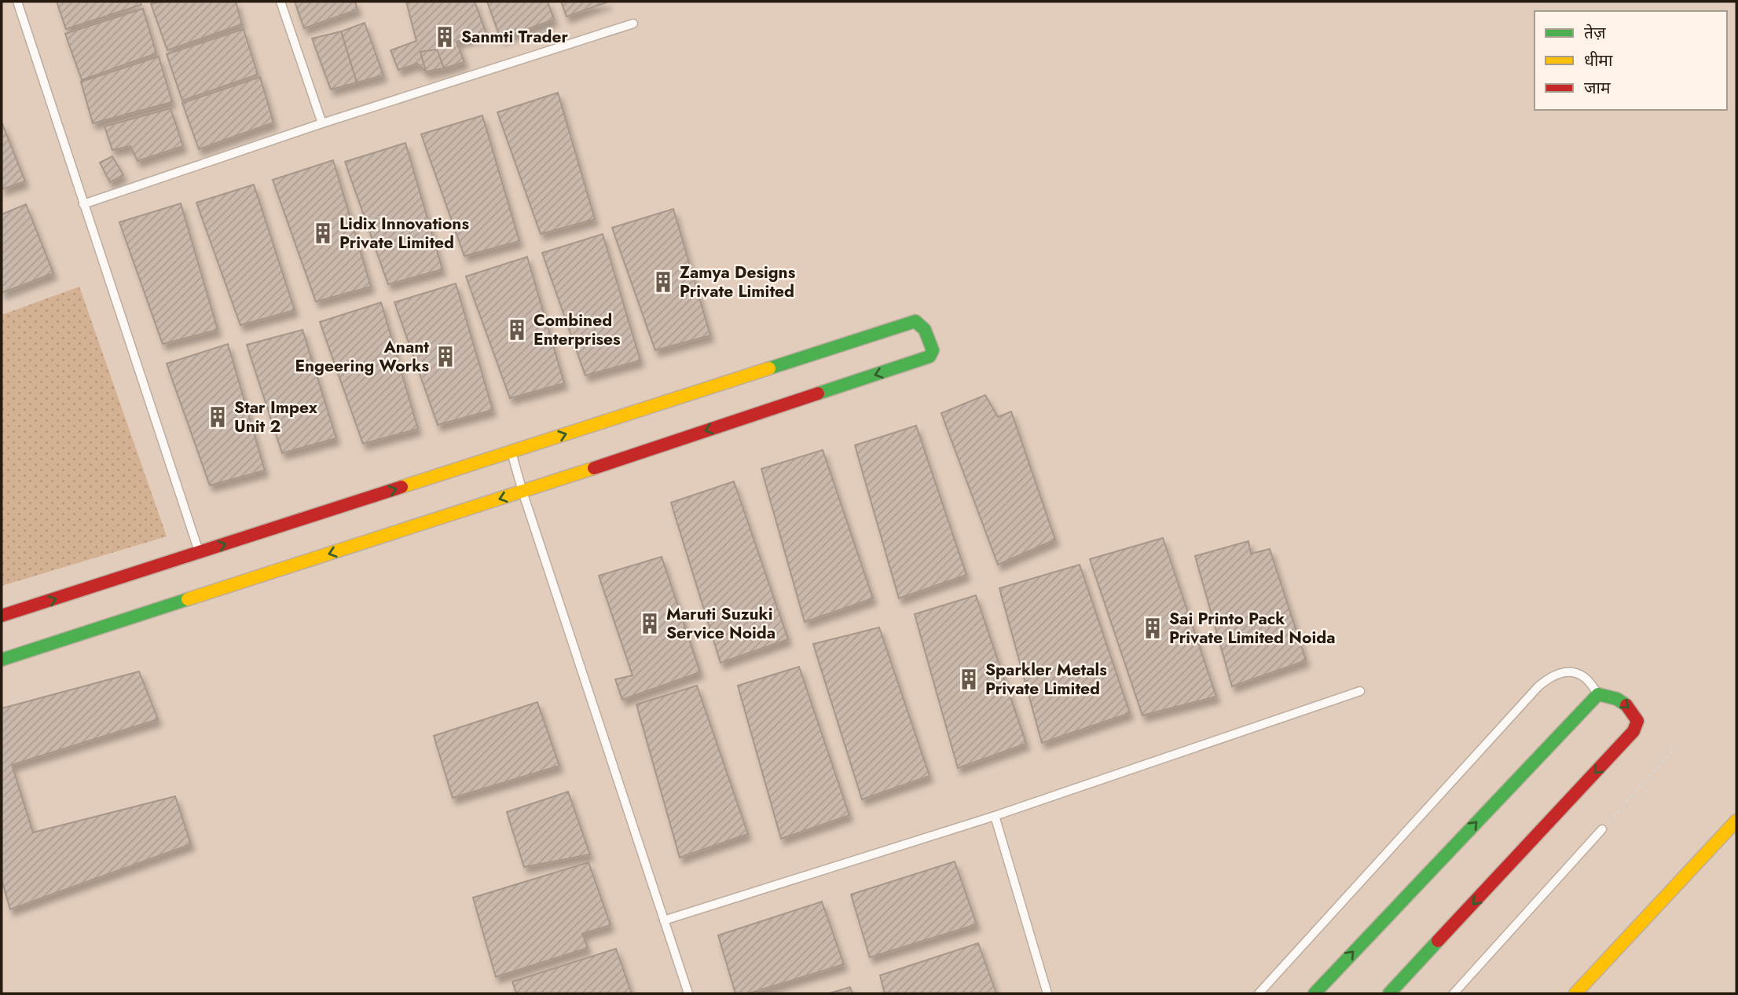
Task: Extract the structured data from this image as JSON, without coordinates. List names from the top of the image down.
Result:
{
  "places": {
    "building": [
      "Sanmti Trader",
      "Lidix Innovations Private Limited",
      "Zamya Designs Private Limited",
      "Combined Enterprises",
      "Anant Engeering Works",
      "Star Impex Unit 2",
      "Maruti Suzuki Service Noida",
      "Sai Printo Pack Private Limited Noida",
      "Sparkler Metals Private Limited"
    ]
  },
  "legend": ["तेज़", "धीमा", "जाम"]
}
